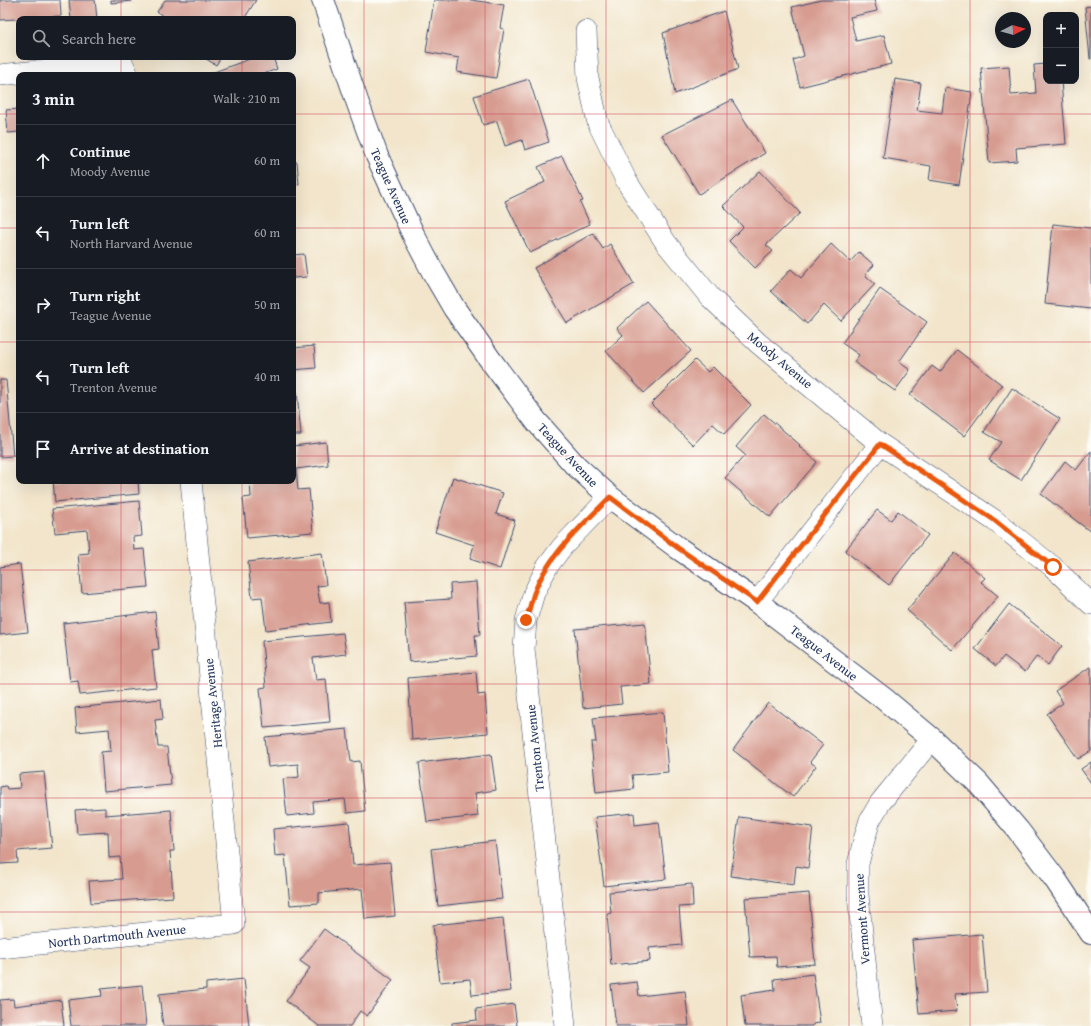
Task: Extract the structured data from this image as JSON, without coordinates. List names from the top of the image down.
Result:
{
  "streets": {
    "street": [
      "Teague Avenue",
      "Moody Avenue",
      "Heritage Avenue",
      "Trenton Avenue",
      "Vermont Avenue",
      "North Dartmouth Avenue"
    ]
  },
  "crossings": [
    ["Teague Avenue", "Trenton Avenue"],
    ["Teague Avenue", "Vermont Avenue"],
    ["Heritage Avenue", "North Dartmouth Avenue"]
  ],
  "north": "right",
  "page": {
    "map_buttons": ["+", "−"],
    "search": "Search here",
    "heading": ["3 min", "Walk · 210 m"],
    "list": [
      ["Continue", "Moody Avenue", "60 m"],
      ["Turn left", "North Harvard Avenue", "60 m"],
      ["Turn right", "Teague Avenue", "50 m"],
      ["Turn left", "Trenton Avenue", "40 m"],
      "Arrive at destination"
    ]
  }
}
